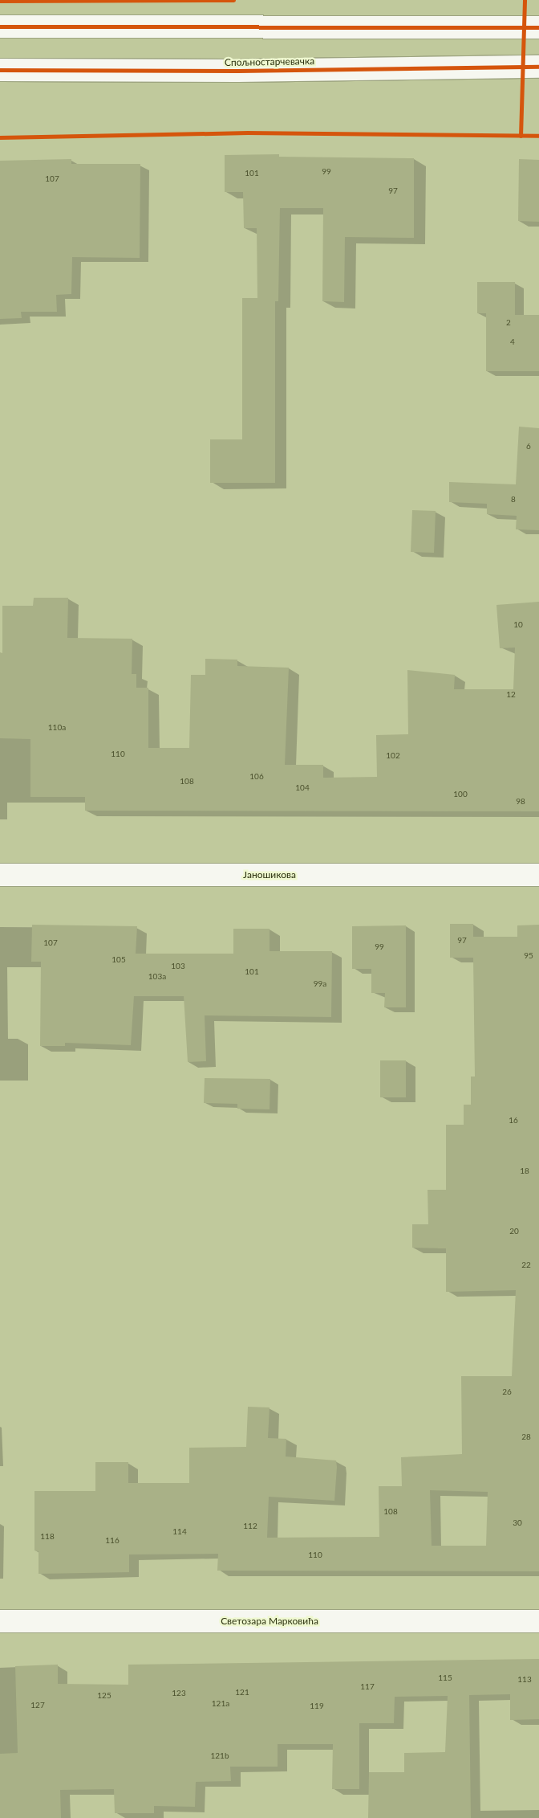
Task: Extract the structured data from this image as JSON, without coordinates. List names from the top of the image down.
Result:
{
  "streets": {
    "street": ["Спољностарчевачка", "Јаношикова", "Светозара Марковића"]
  },
  "house_numbers": [
    "99",
    "101",
    "107",
    "97",
    "2",
    "4",
    "6",
    "8",
    "10",
    "12",
    "110a",
    "110",
    "102",
    "106",
    "108",
    "104",
    "100",
    "98",
    "97",
    "107",
    "99",
    "95",
    "105",
    "103",
    "101",
    "103a",
    "99a",
    "16",
    "18",
    "20",
    "22",
    "26",
    "28",
    "108",
    "30",
    "112",
    "114",
    "118",
    "116",
    "110",
    "115",
    "113",
    "117",
    "121",
    "123",
    "125",
    "121a",
    "127",
    "119",
    "121b"
  ]
}
